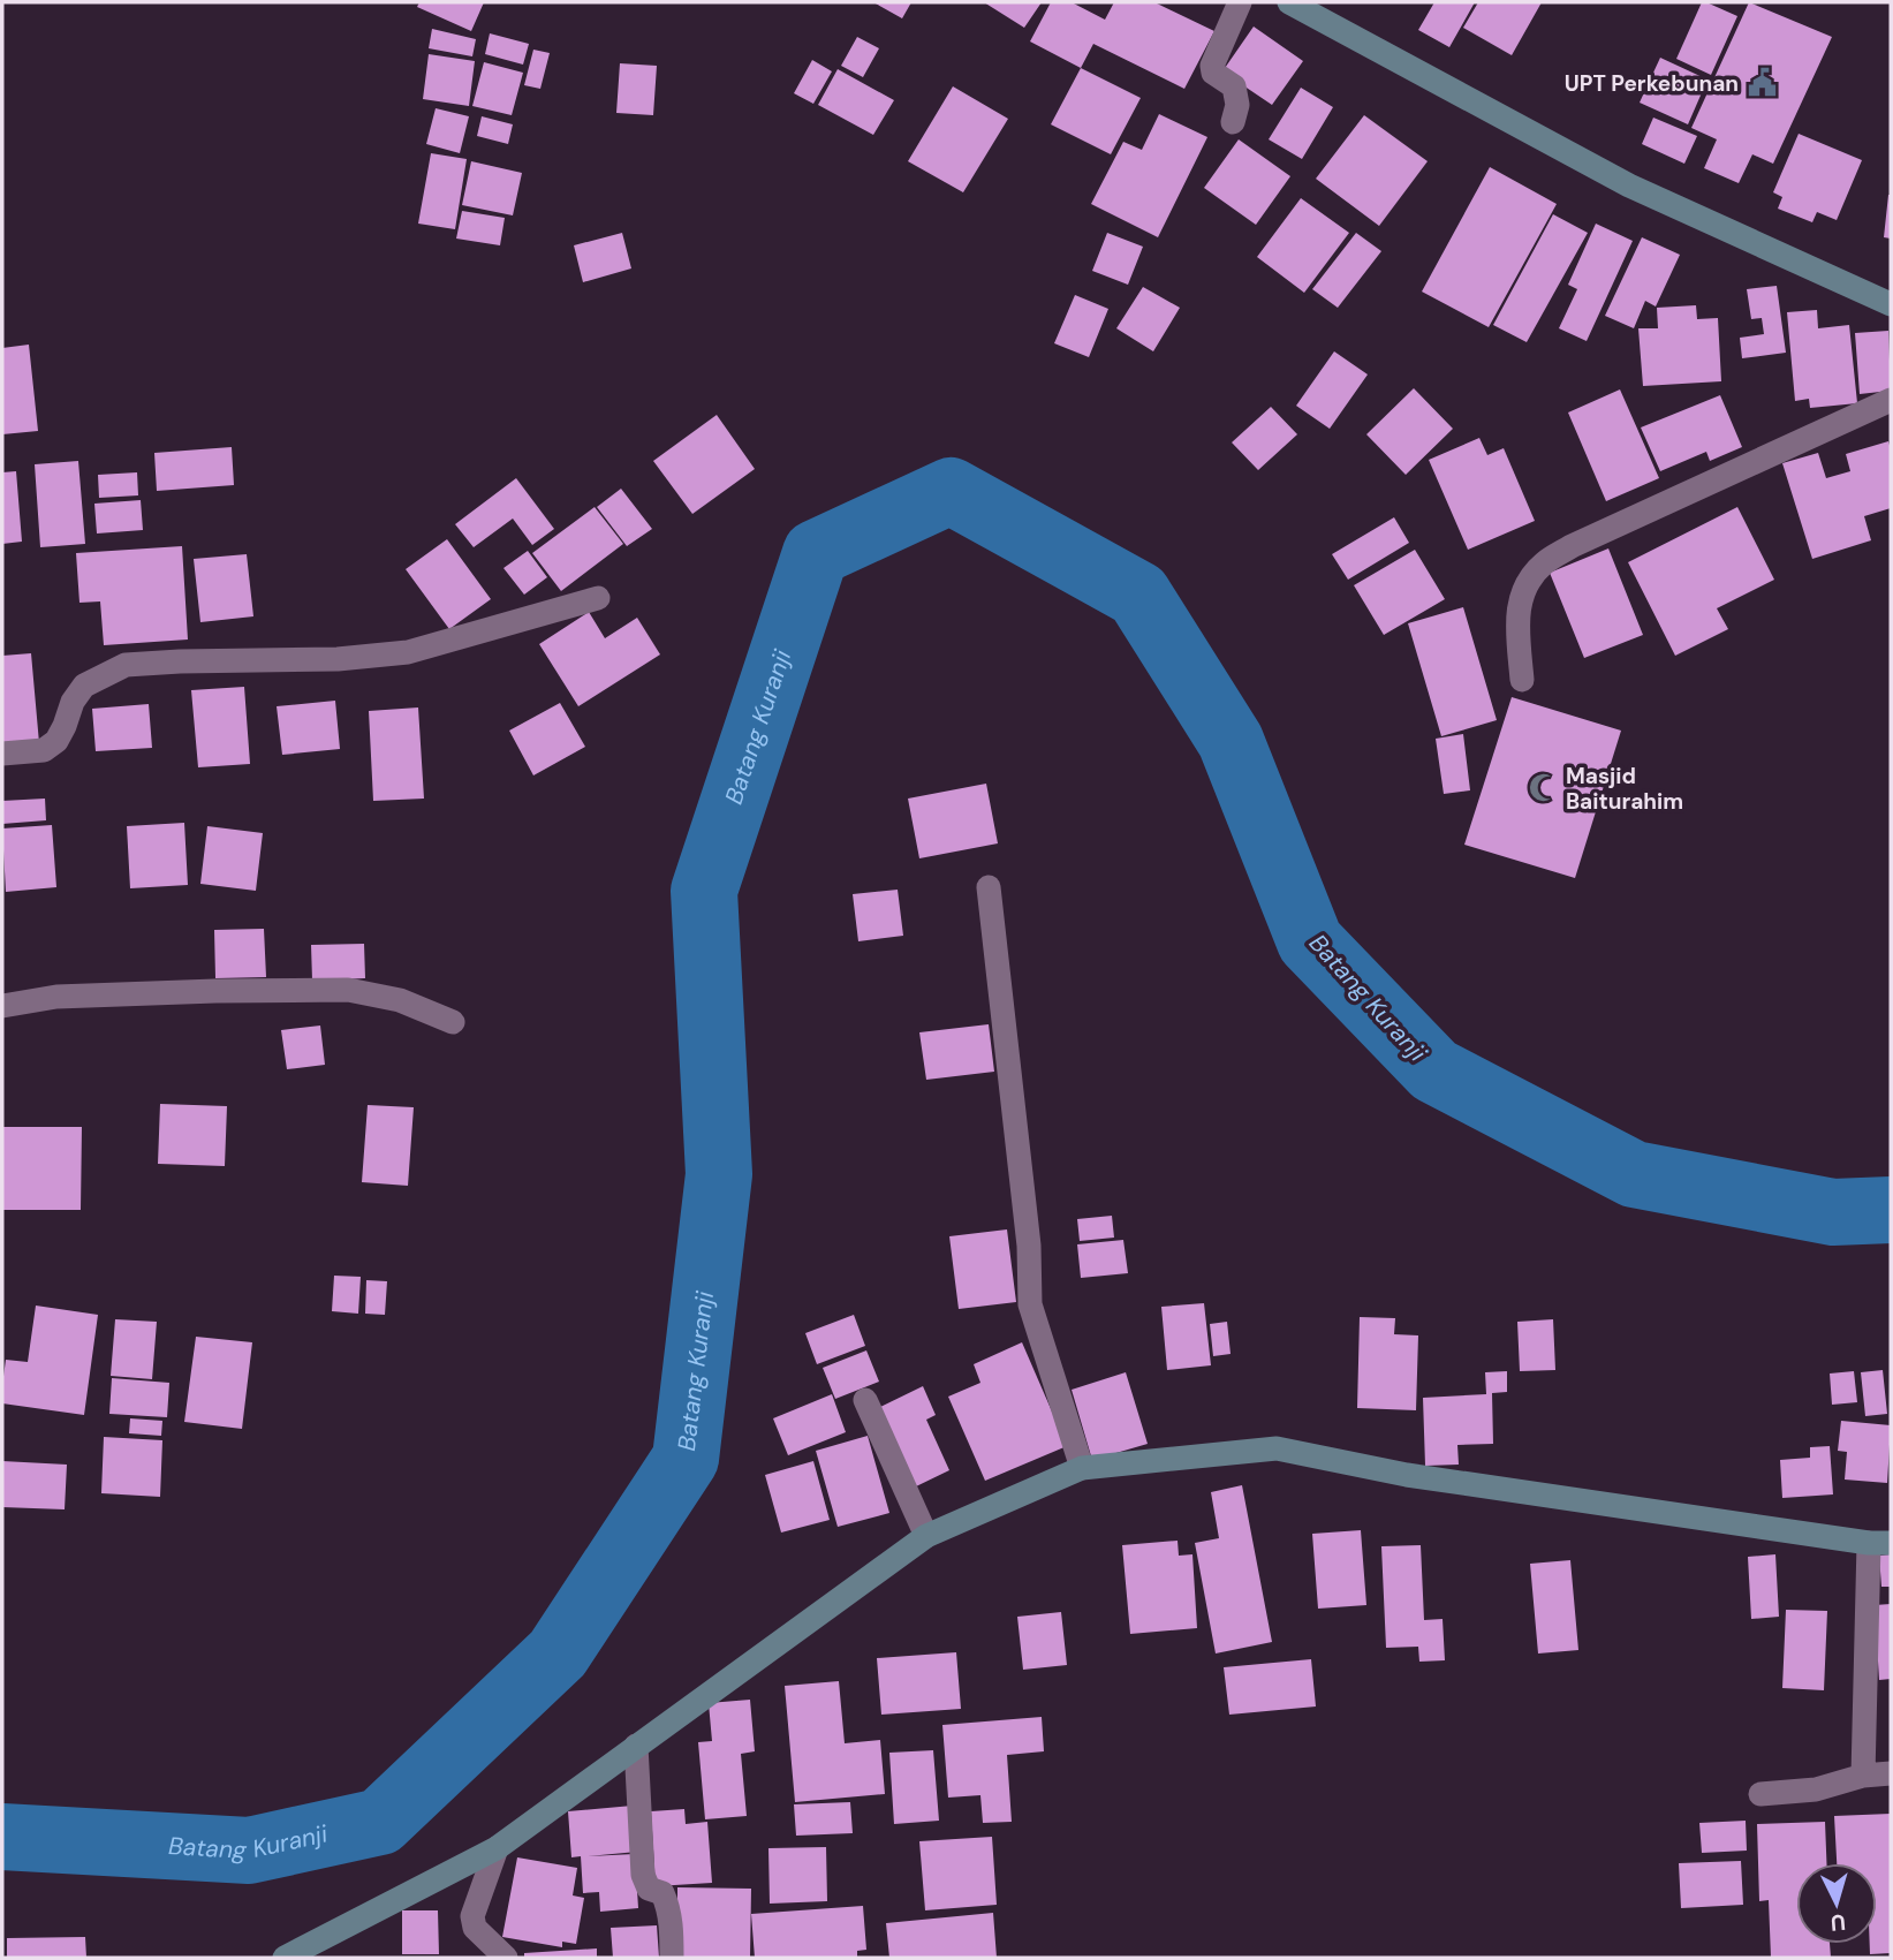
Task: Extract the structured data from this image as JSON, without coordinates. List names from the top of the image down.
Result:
{
  "water": ["Batang Kuranji"],
  "places": {
    "public building": ["UPT Perkebunan"],
    "mosque": ["Masjid Baiturahim"]
  },
  "north": "bottom"
}
